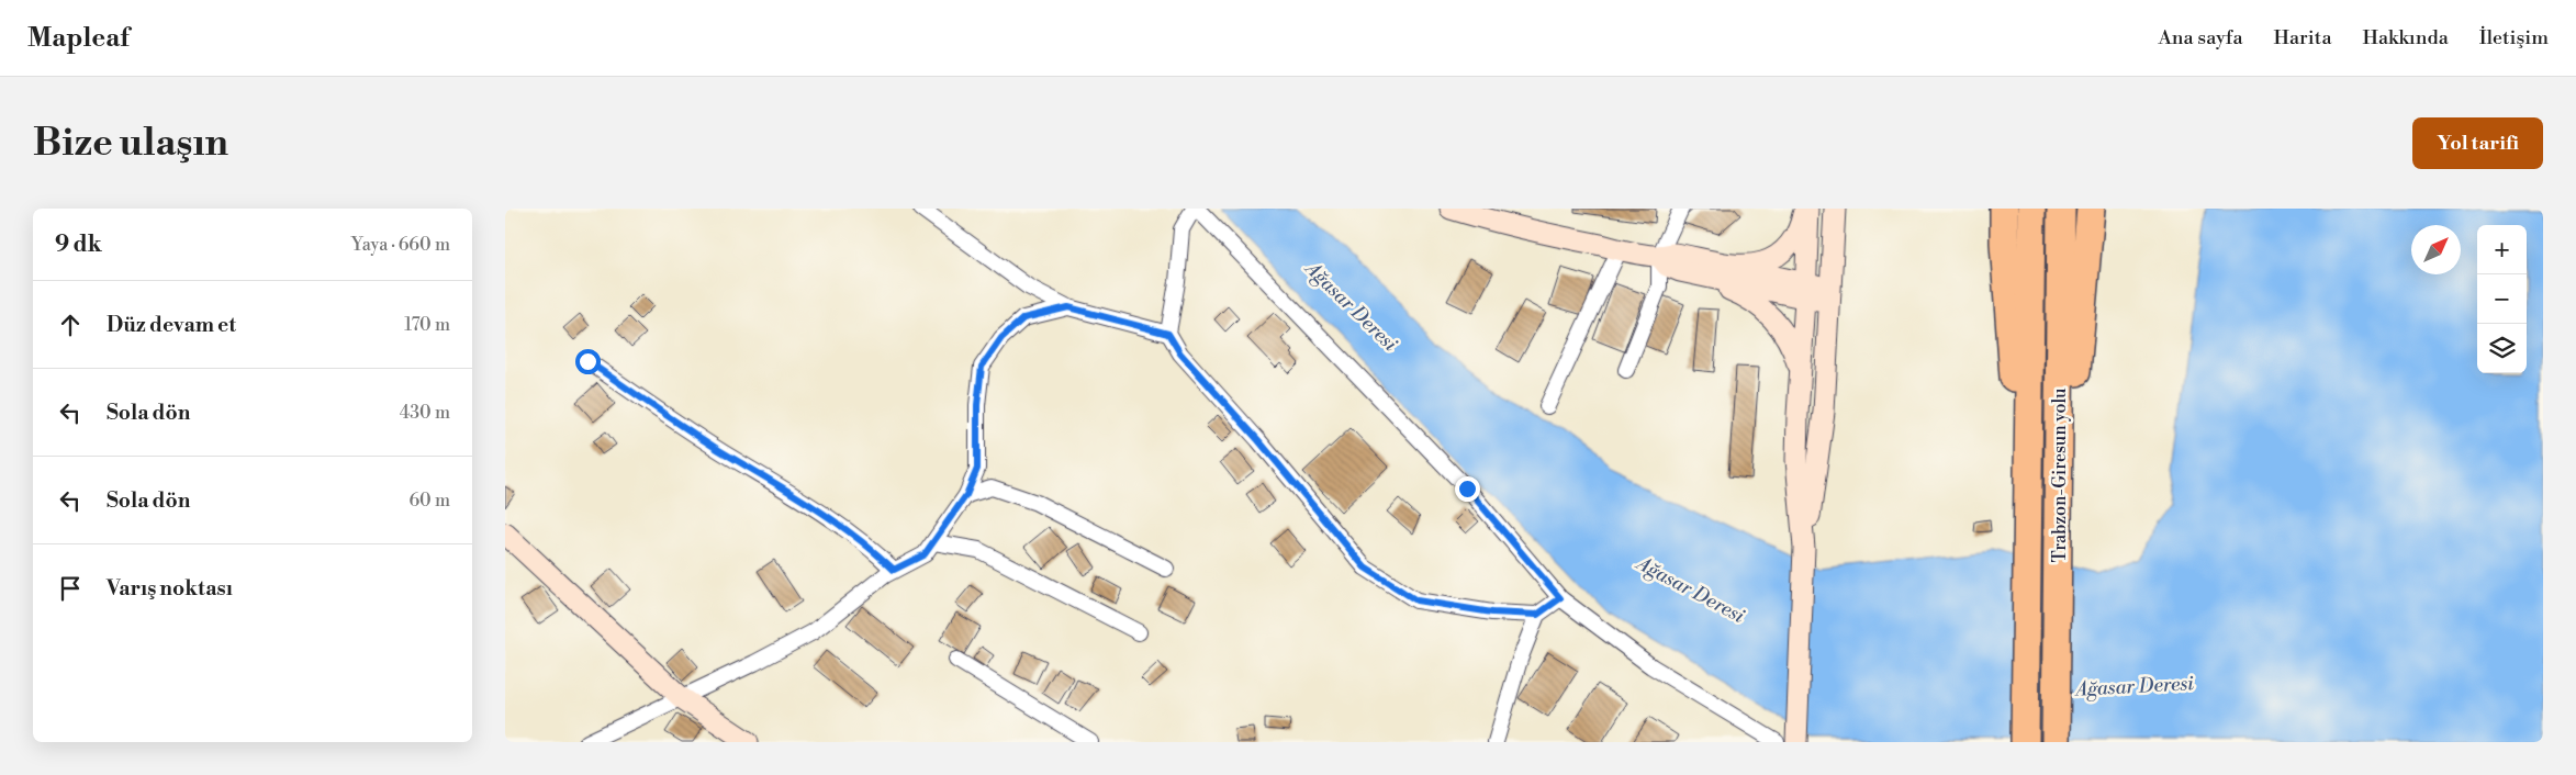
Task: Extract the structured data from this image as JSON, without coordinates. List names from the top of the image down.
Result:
{
  "streets": {
    "highway": ["Trabzon-Giresun yolu"]
  },
  "water": ["Ağasar Deresi"],
  "north": "top right",
  "page": {
    "header": "Mapleaf",
    "nav": [
      "Ana sayfa",
      "Harita",
      "Hakkında",
      "İletişim"
    ],
    "buttons": "Yol tarifi",
    "title": "Bize ulaşın",
    "heading": ["9 dk", "Yaya · 660 m"],
    "map_buttons": ["+", "−"],
    "list": [
      ["Düz devam et", "170 m"],
      ["Sola dön", "430 m"],
      ["Sola dön", "60 m"],
      "Varış noktası"
    ]
  }
}
